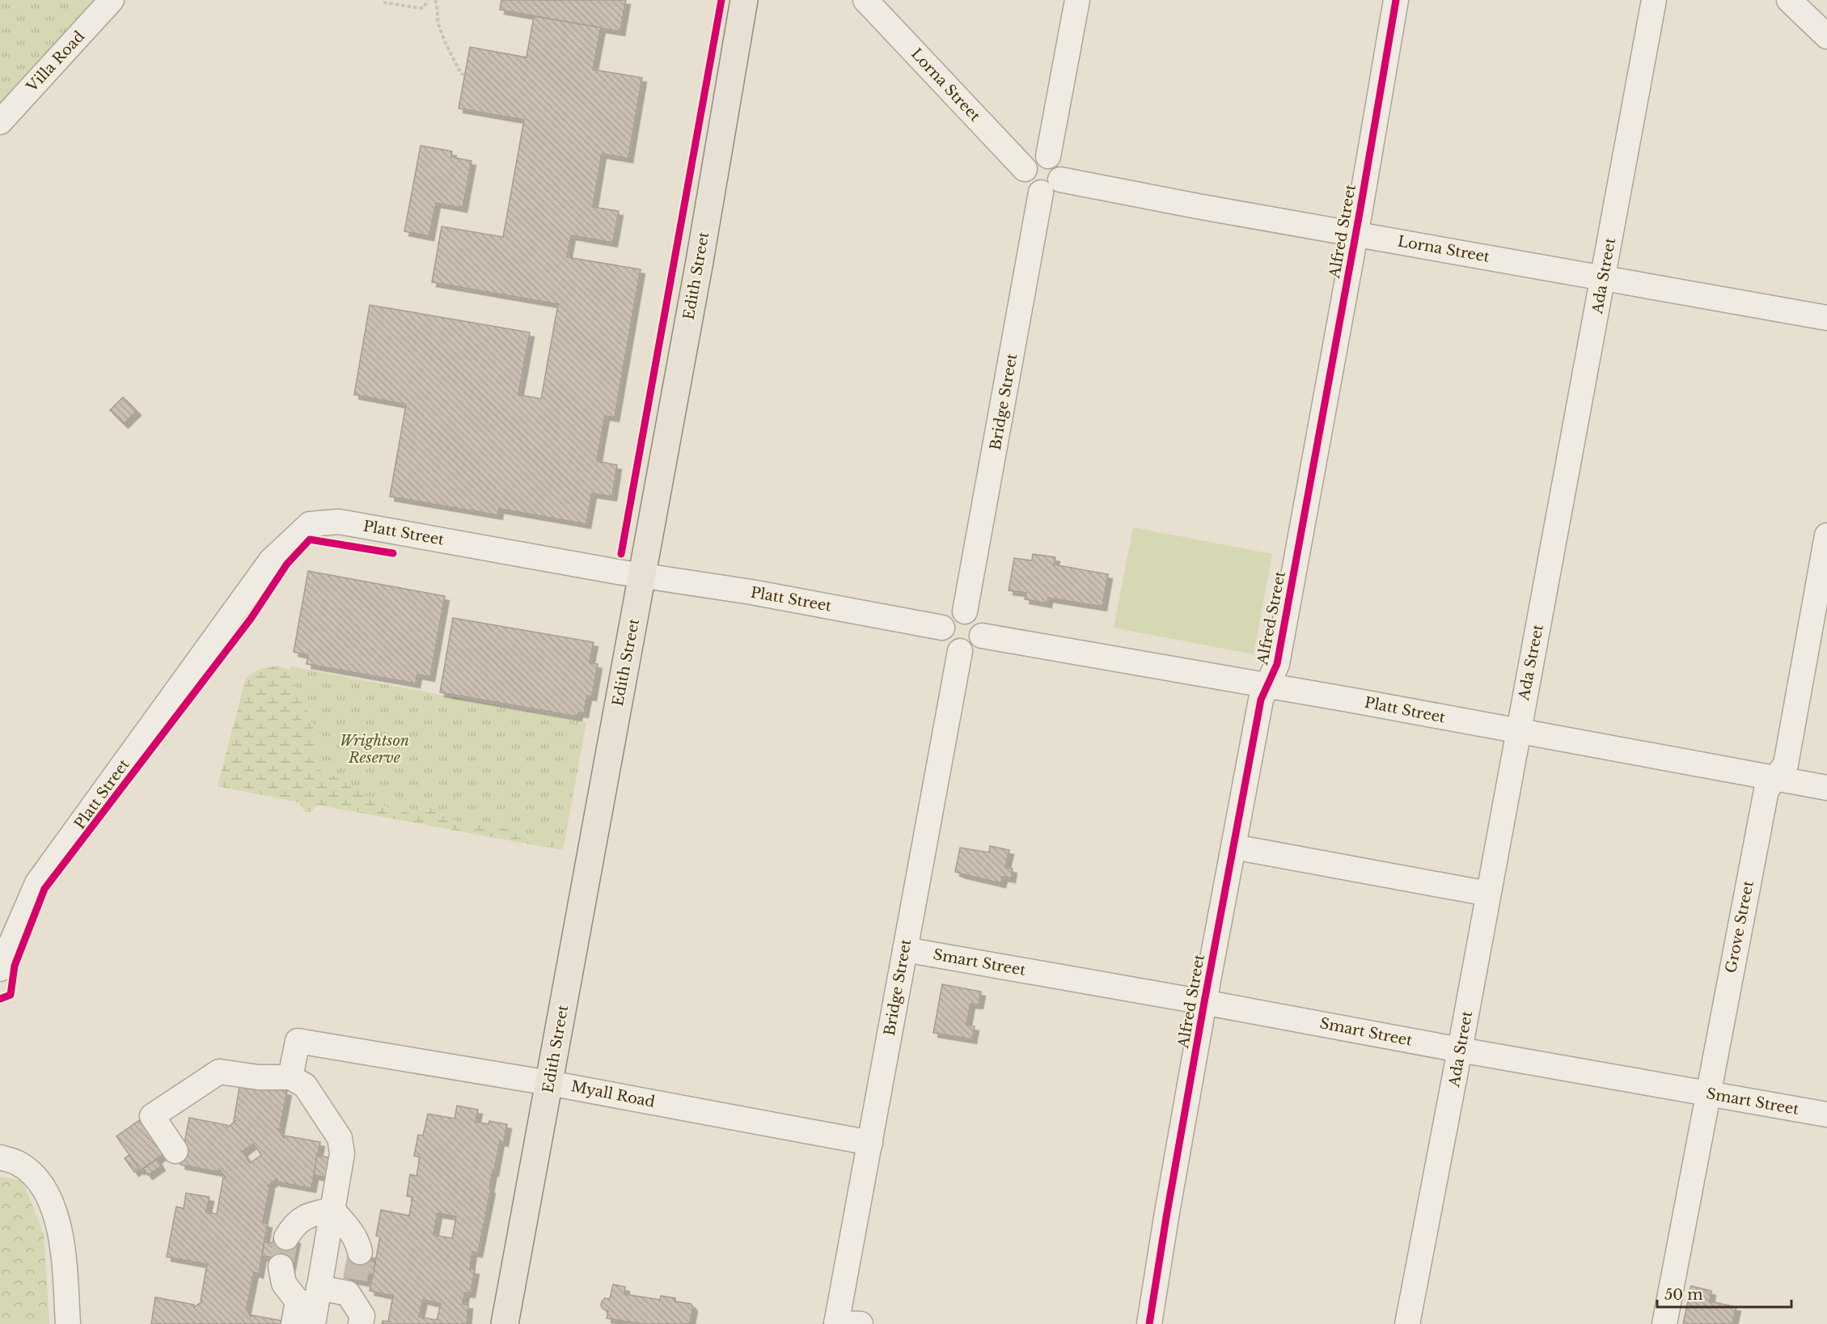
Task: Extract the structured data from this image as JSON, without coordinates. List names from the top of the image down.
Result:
{
  "streets": {
    "main road": ["Edith Street"],
    "street": [
      "Villa Road",
      "Lorna Street",
      "Alfred Street",
      "Ada Street",
      "Bridge Street",
      "Platt Street",
      "Grove Street",
      "Smart Street",
      "Myall Road"
    ]
  },
  "crossings": [
    ["Lorna Street", "Alfred Street"],
    ["Lorna Street", "Ada Street"],
    ["Lorna Street", "Bridge Street"],
    ["Alfred Street", "Platt Street"],
    ["Alfred Street", "Smart Street"],
    ["Edith Street", "Platt Street"],
    ["Edith Street", "Myall Road"],
    ["Ada Street", "Platt Street"],
    ["Ada Street", "Smart Street"],
    ["Bridge Street", "Platt Street"],
    ["Bridge Street", "Smart Street"],
    ["Bridge Street", "Myall Road"],
    ["Platt Street", "Grove Street"],
    ["Grove Street", "Smart Street"]
  ],
  "parks": ["Wrightson Reserve"],
  "scale_bar": "50 m"
}
